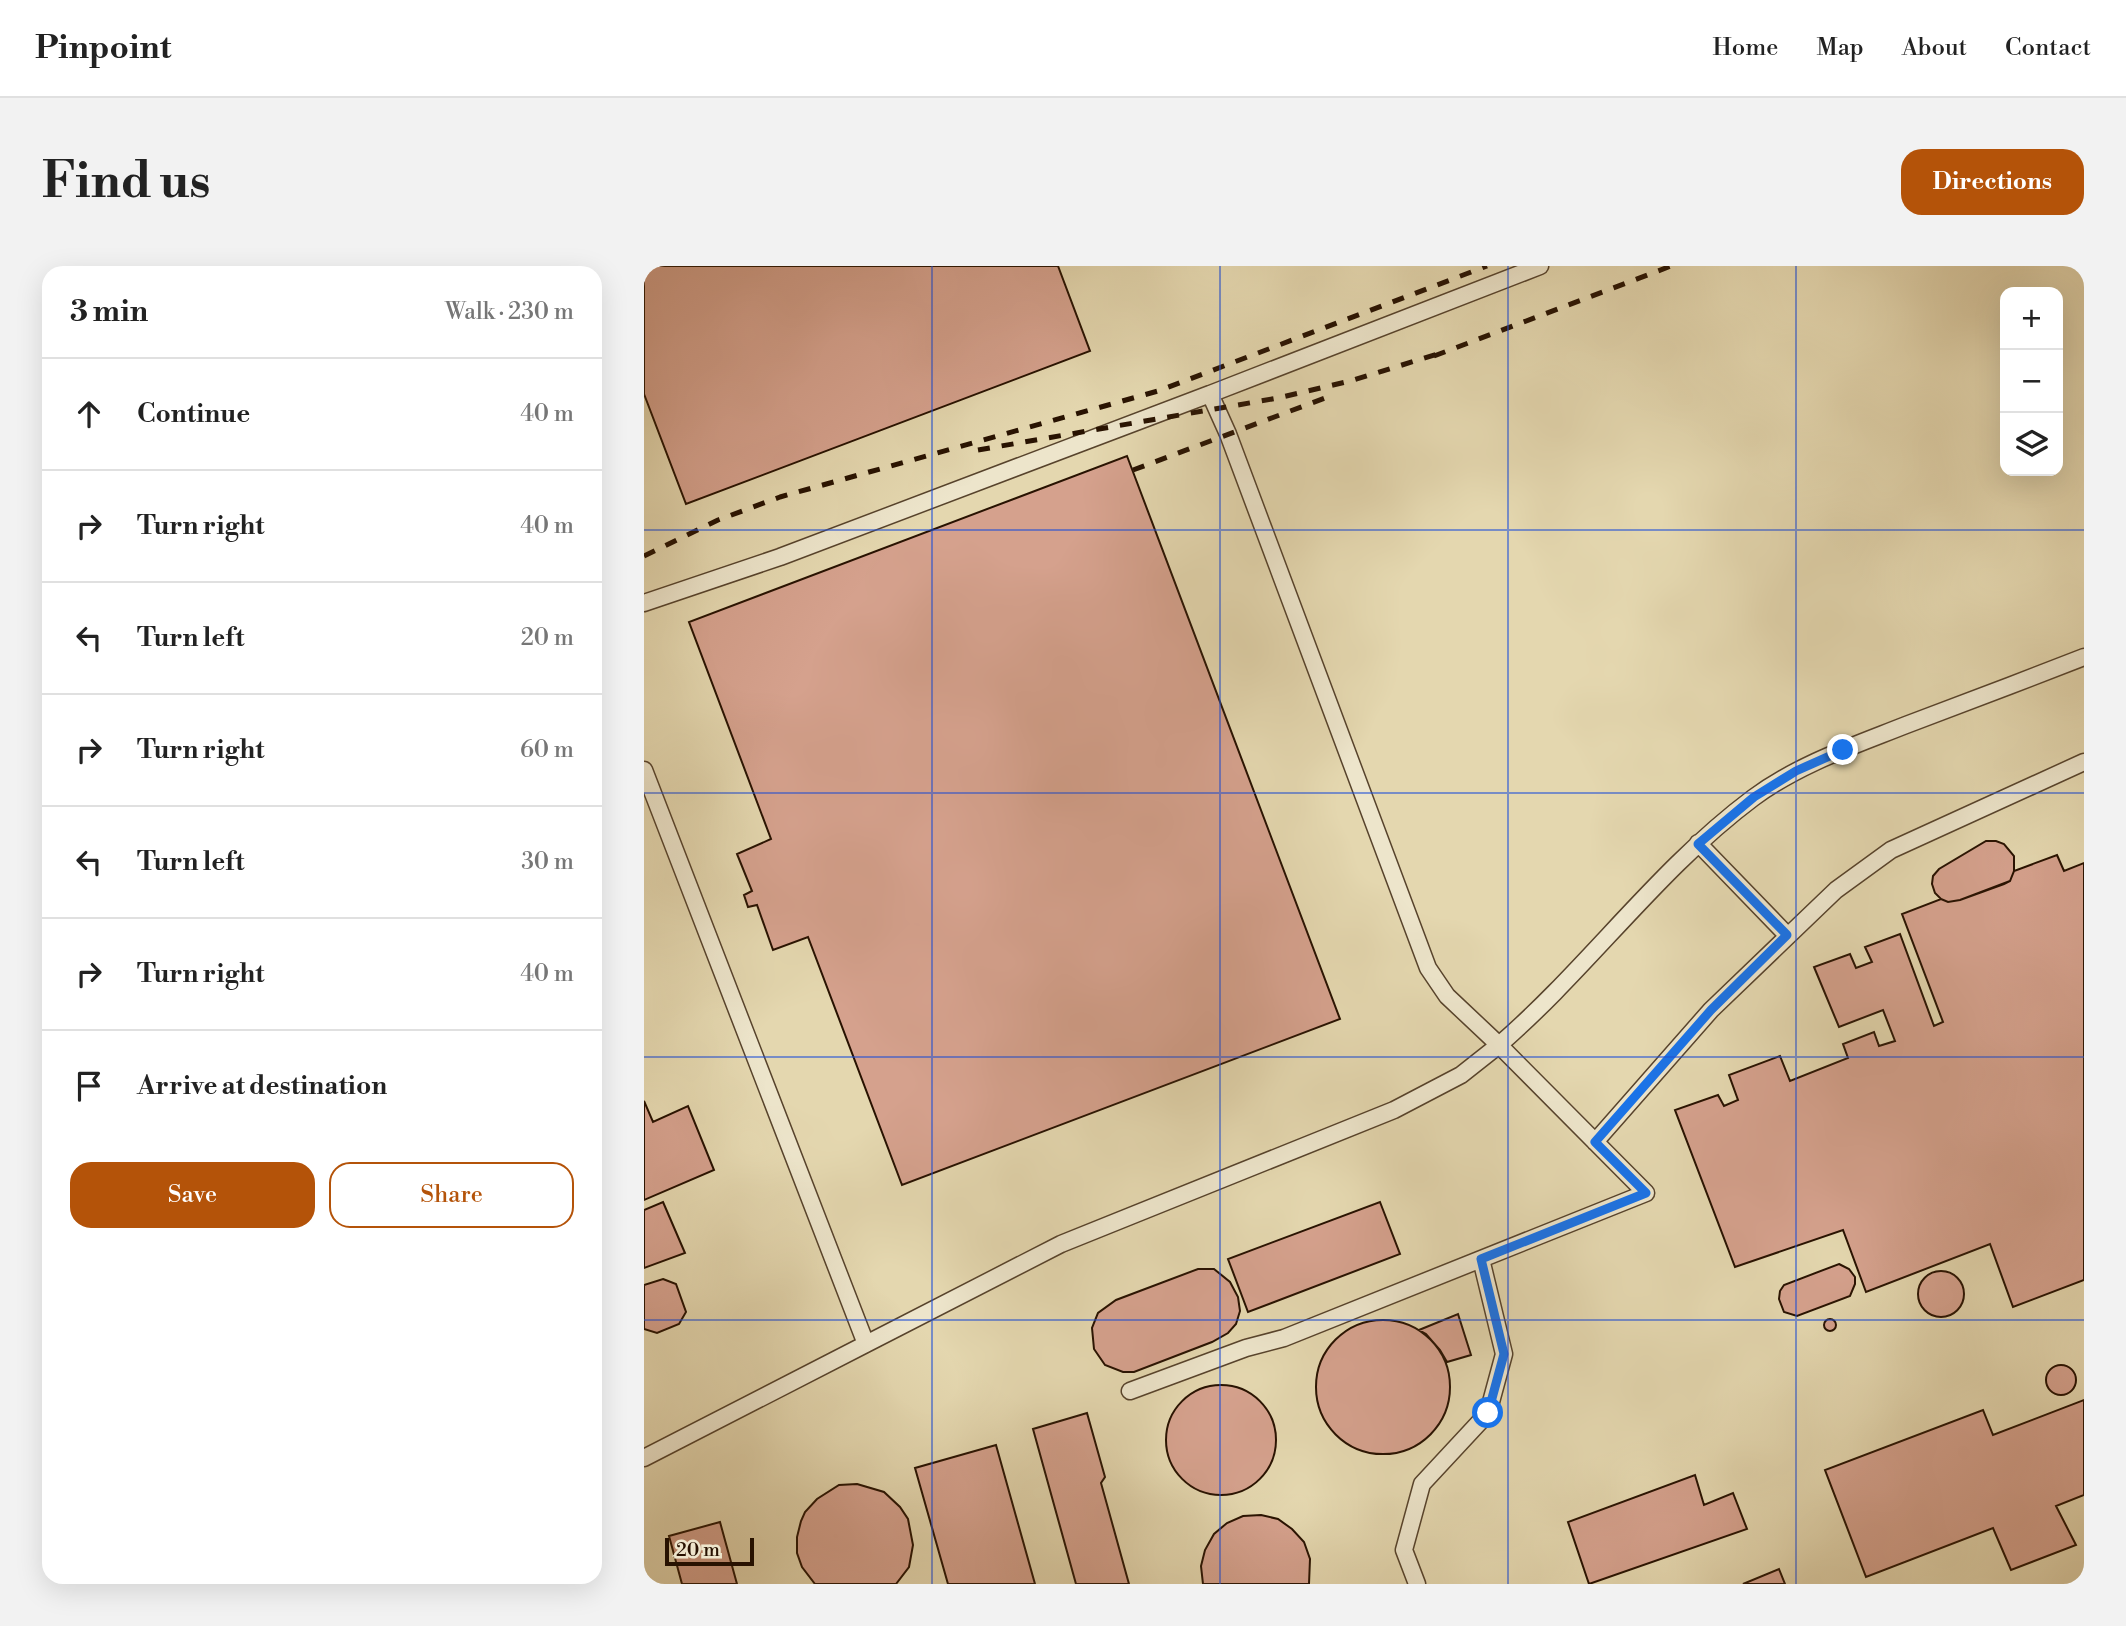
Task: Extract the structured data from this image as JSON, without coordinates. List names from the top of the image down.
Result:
{
  "scale_bar": "20 m",
  "page": {
    "header": "Pinpoint",
    "nav": [
      "Home",
      "Map",
      "About",
      "Contact"
    ],
    "buttons": [
      "Directions",
      ["Save", "Share"]
    ],
    "title": "Find us",
    "heading": ["3 min", "Walk · 230 m"],
    "map_buttons": ["+", "−"],
    "list": [
      ["Continue", "40 m"],
      ["Turn right", "40 m"],
      ["Turn left", "20 m"],
      ["Turn right", "60 m"],
      ["Turn left", "30 m"],
      ["Turn right", "40 m"],
      "Arrive at destination"
    ],
    "scale": "20 m"
  }
}
